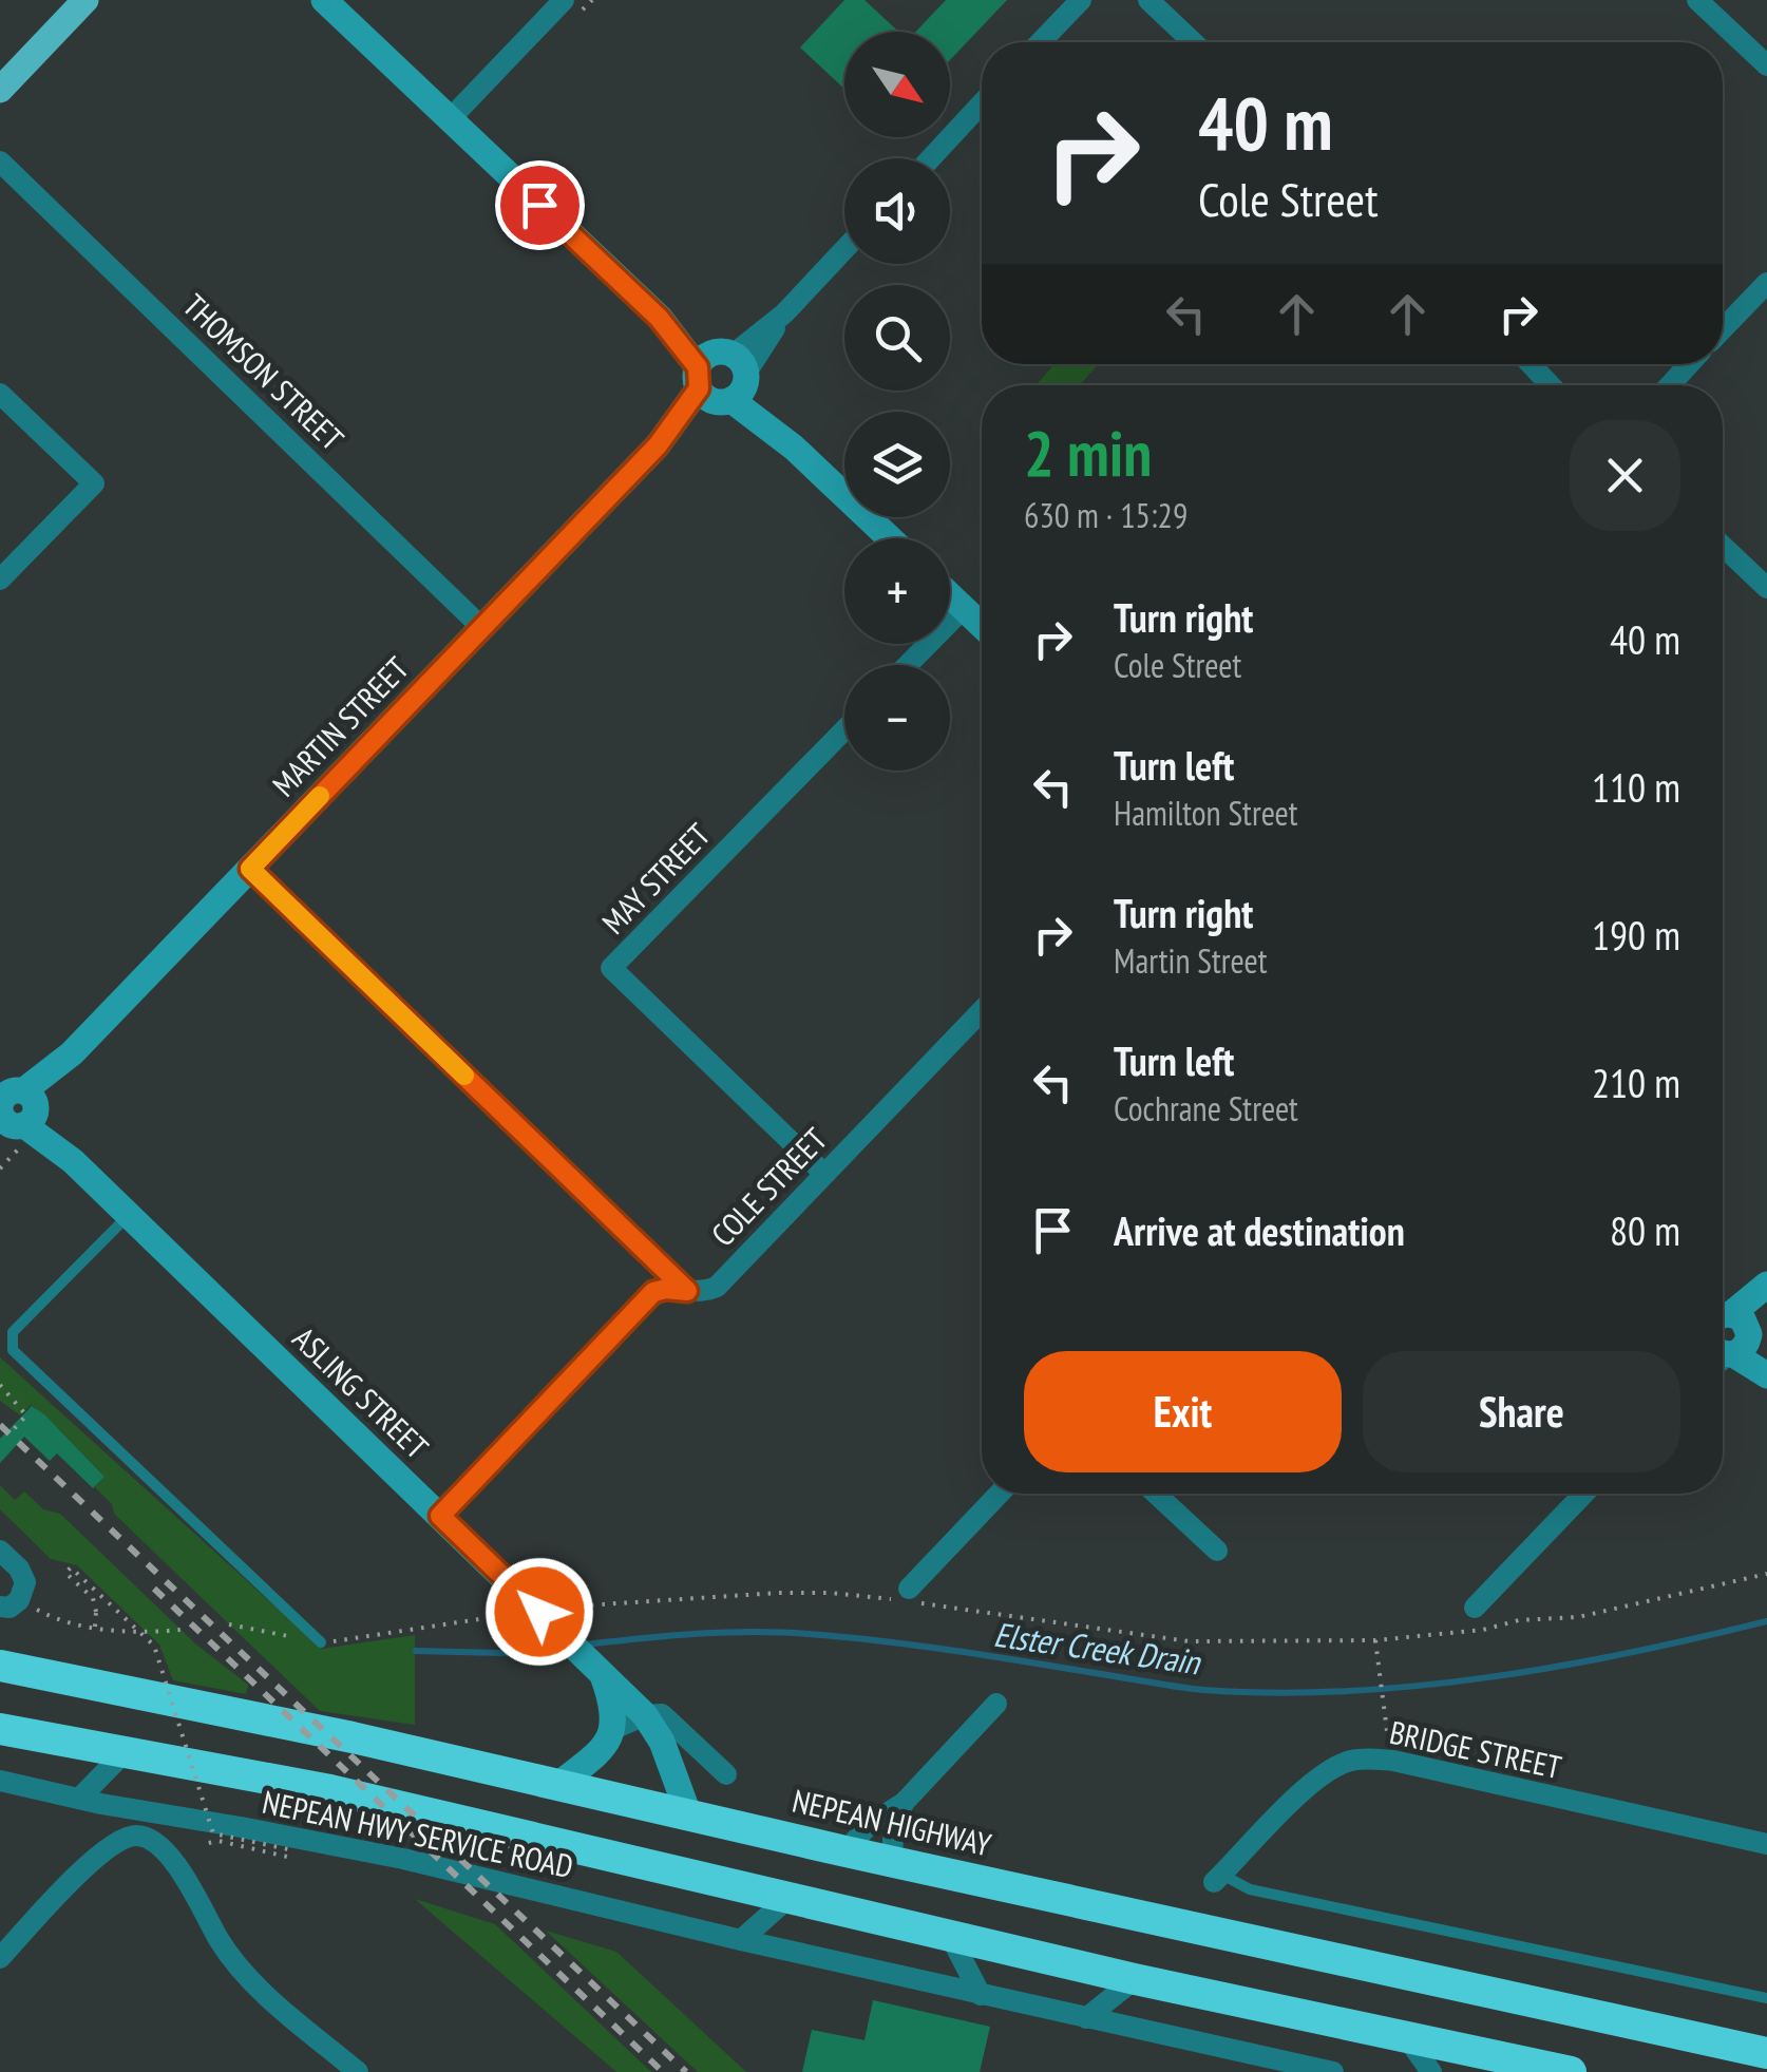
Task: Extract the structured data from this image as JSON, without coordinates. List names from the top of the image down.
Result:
{
  "streets": {
    "highway": ["NEPEAN HIGHWAY"],
    "street": [
      "THOMSON STREET",
      "MARTIN STREET",
      "MAY STREET",
      "COLE STREET",
      "ASLING STREET",
      "BRIDGE STREET",
      "NEPEAN HWY SERVICE ROAD"
    ]
  },
  "crossings": [
    ["THOMSON STREET", "MARTIN STREET"],
    ["MARTIN STREET", "ASLING STREET"],
    ["MAY STREET", "COLE STREET"],
    ["COLE STREET", "ASLING STREET"],
    ["ASLING STREET", "NEPEAN HIGHWAY"]
  ],
  "water": ["Elster Creek Drain"],
  "north": "bottom right",
  "page": {
    "map_buttons": ["+", "−"],
    "turn": ["40 m", "Cole Street"],
    "heading": ["2 min", "630 m · 15:29"],
    "list": [
      {
        "name": "Turn right",
        "note": "Cole Street",
        "value": "40 m"
      },
      {
        "name": "Turn left",
        "note": "Hamilton Street",
        "value": "110 m"
      },
      {
        "name": "Turn right",
        "note": "Martin Street",
        "value": "190 m"
      },
      {
        "name": "Turn left",
        "note": "Cochrane Street",
        "value": "210 m"
      },
      {
        "name": "Arrive at destination",
        "value": "80 m"
      }
    ],
    "buttons": ["Exit", "Share"]
  }
}
